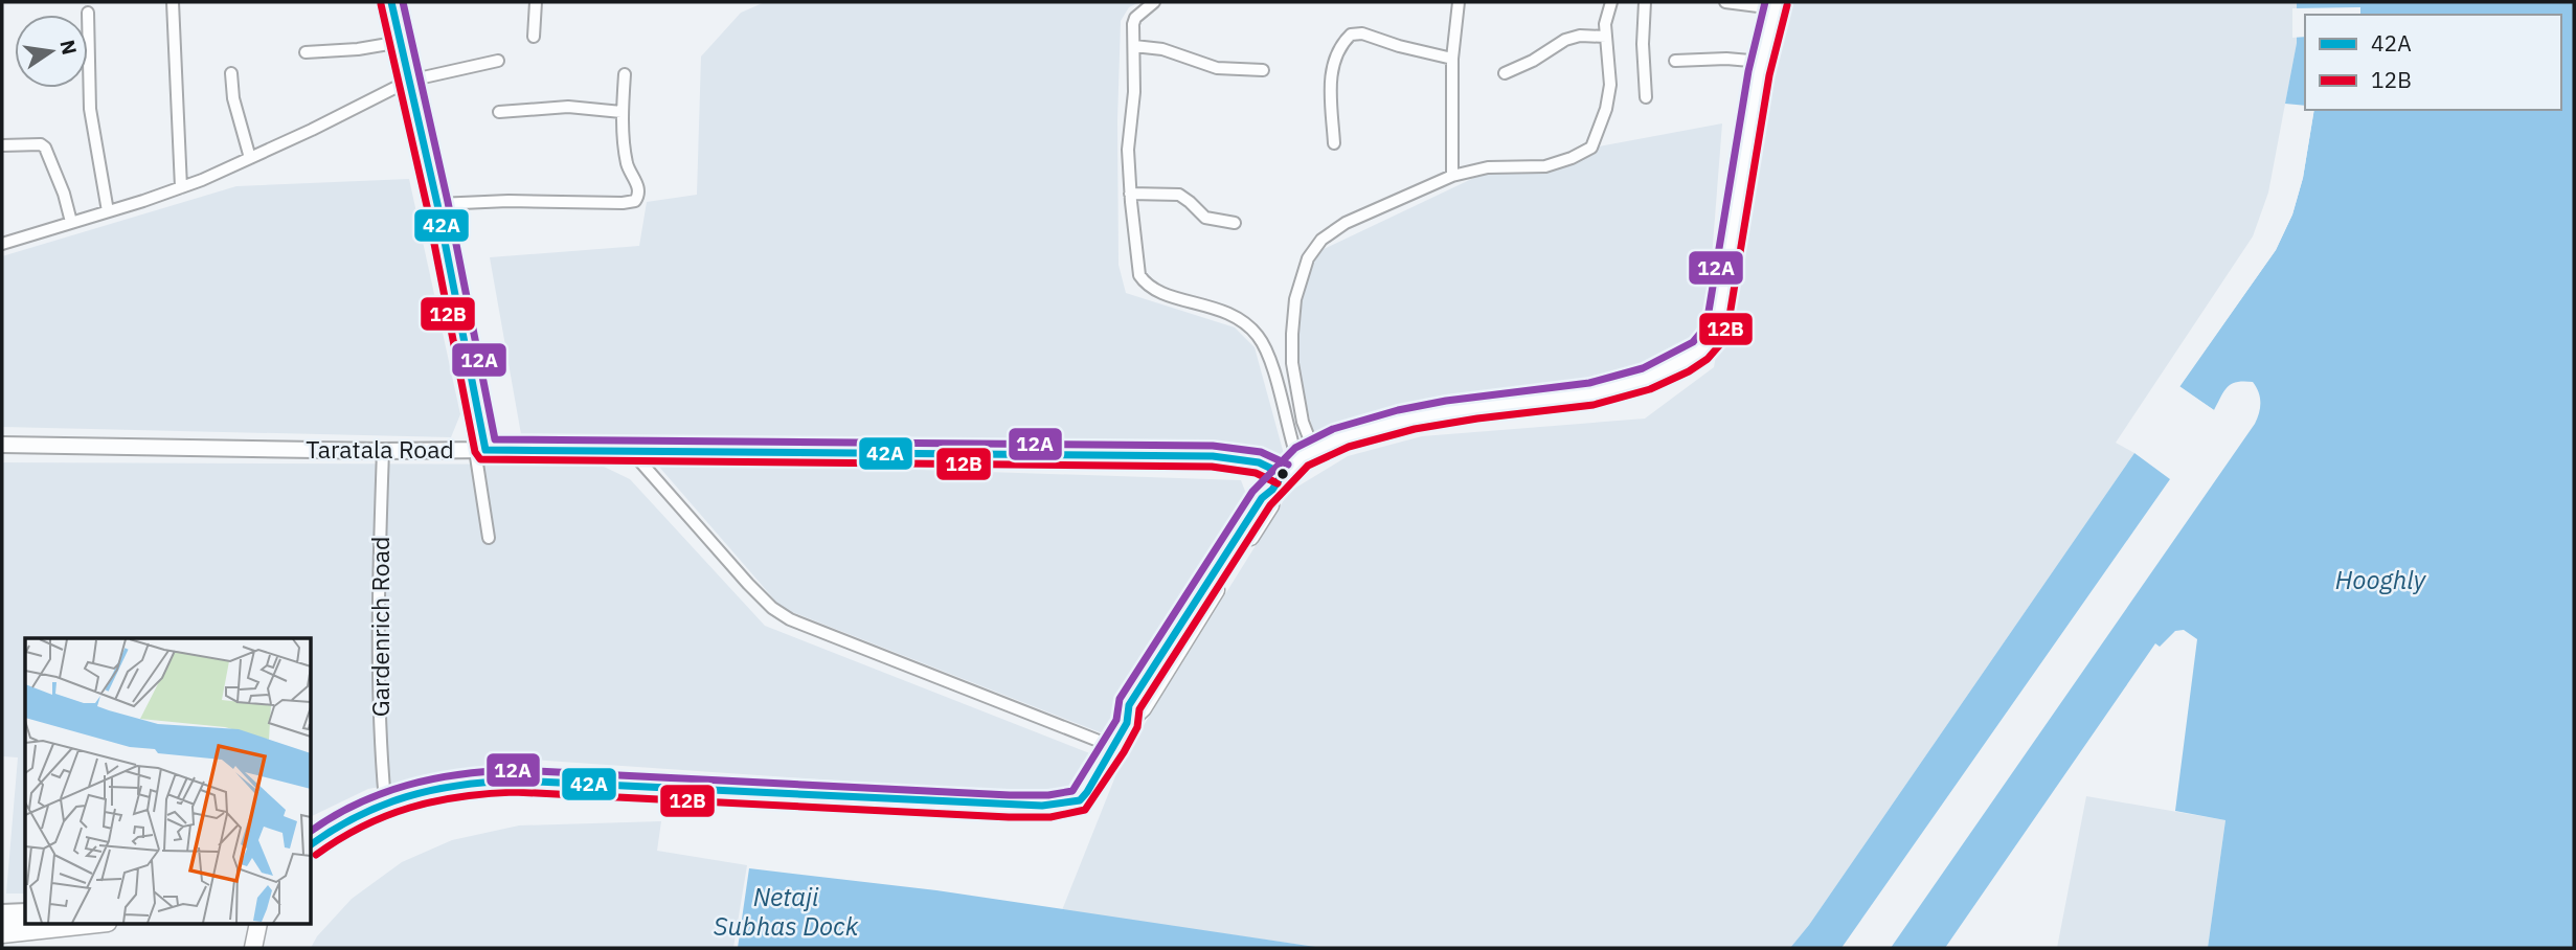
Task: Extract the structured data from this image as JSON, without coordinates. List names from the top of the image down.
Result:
{
  "streets": {
    "street": ["Taratala Road", "Gardenrich Road"]
  },
  "crossings": [
    ["Taratala Road", "Gardenrich Road"]
  ],
  "water": ["Hooghly", "Netaji Subhas Dock"],
  "lines": ["transit line 42A", "transit line 12A", "transit line 12B"],
  "legend": ["42A", "12B"],
  "north": "right"
}
